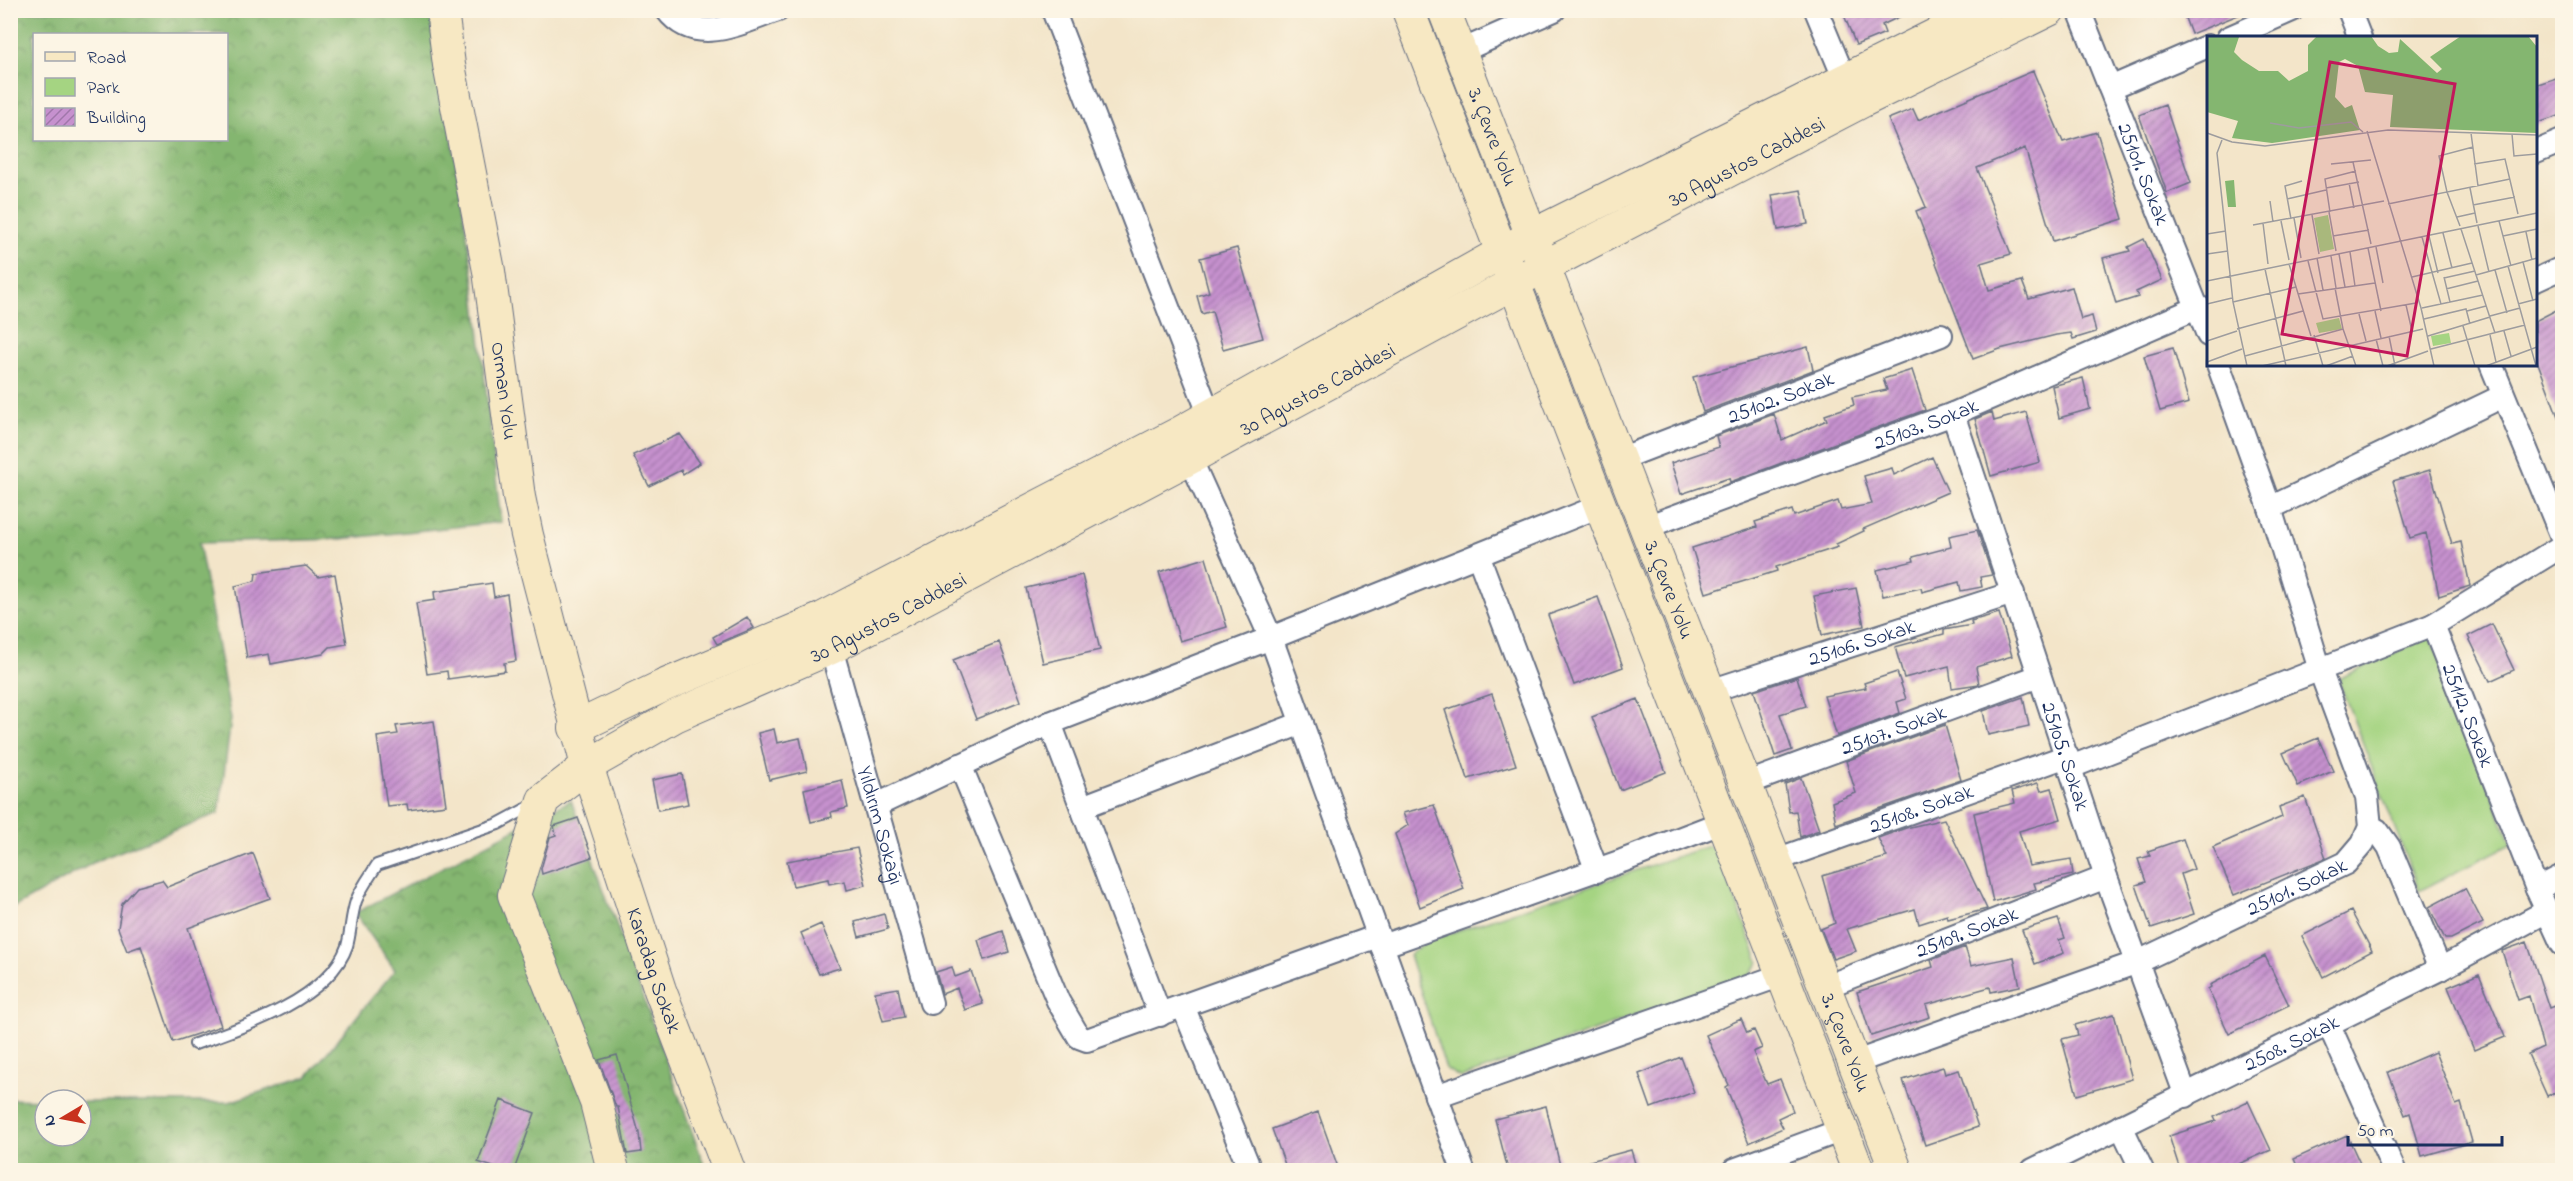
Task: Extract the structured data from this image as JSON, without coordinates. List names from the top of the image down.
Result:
{
  "streets": {
    "main road": [
      "3. Çevre Yolu",
      "30 Agustos Caddesi",
      "Orman Yolu",
      "Karadag Sokak"
    ],
    "street": [
      "25101. Sokak",
      "25102. Sokak",
      "25103. Sokak",
      "25106. Sokak",
      "25112. Sokak",
      "25107. Sokak",
      "25105. Sokak",
      "25108. Sokak",
      "Yıldırım Sokağı",
      "25109. Sokak",
      "2508. Sokak"
    ]
  },
  "crossings": [
    ["3. Çevre Yolu", "30 Agustos Caddesi"],
    ["3. Çevre Yolu", "25101. Sokak"],
    ["3. Çevre Yolu", "25102. Sokak"],
    ["3. Çevre Yolu", "25103. Sokak"],
    ["3. Çevre Yolu", "25106. Sokak"],
    ["3. Çevre Yolu", "25107. Sokak"],
    ["3. Çevre Yolu", "25108. Sokak"],
    ["3. Çevre Yolu", "25109. Sokak"],
    ["30 Agustos Caddesi", "Orman Yolu"],
    ["30 Agustos Caddesi", "Yıldırım Sokağı"],
    ["30 Agustos Caddesi", "Karadag Sokak"],
    ["25101. Sokak", "25103. Sokak"],
    ["25101. Sokak", "25105. Sokak"],
    ["Orman Yolu", "Karadag Sokak"],
    ["25103. Sokak", "25105. Sokak"],
    ["25106. Sokak", "25105. Sokak"],
    ["25112. Sokak", "25108. Sokak"],
    ["25112. Sokak", "2508. Sokak"],
    ["25107. Sokak", "25105. Sokak"],
    ["25105. Sokak", "25108. Sokak"],
    ["25105. Sokak", "25109. Sokak"],
    ["25105. Sokak", "2508. Sokak"]
  ],
  "legend": ["Road", "Park", "Building"],
  "scale_bar": "50 m",
  "north": "left"
}
